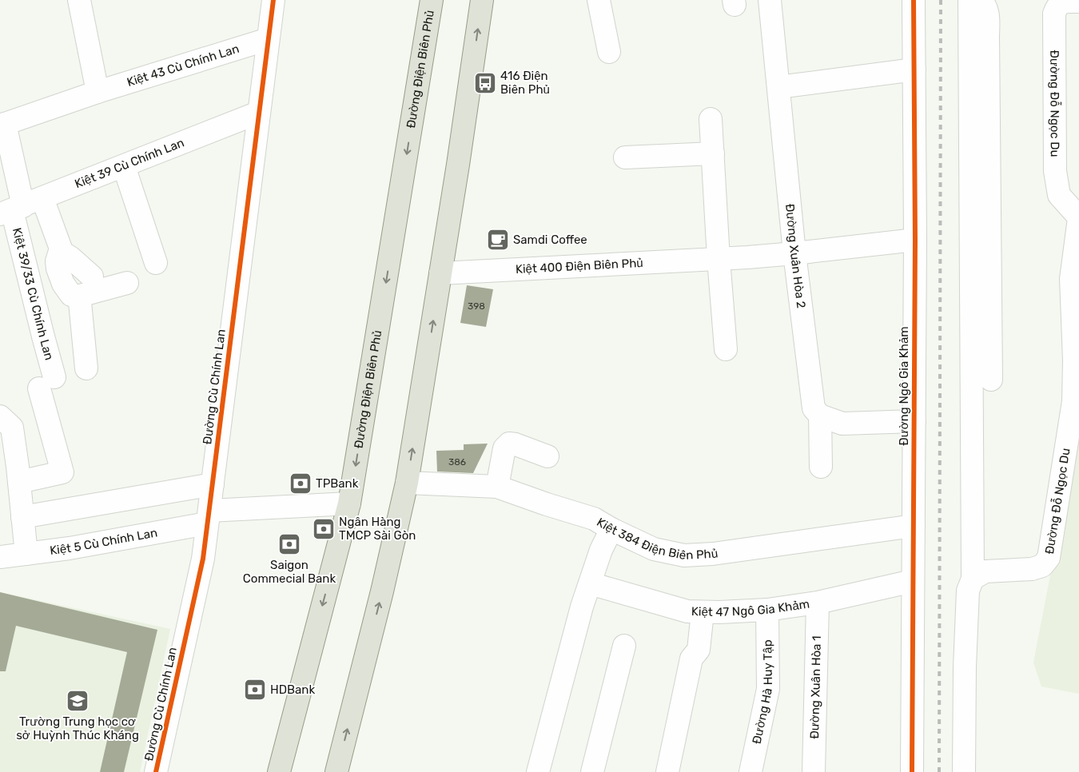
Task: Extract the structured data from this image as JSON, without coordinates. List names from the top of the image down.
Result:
{
  "streets": {
    "main road": ["Đường Điện Biên Phủ"],
    "street": [
      "Kiệt 43 Cù Chính Lan",
      "Đường Đỗ Ngọc Du",
      "Kiệt 39 Cù Chính Lan",
      "Đường Xuân Hòa 2",
      "Kiệt 400 Điện Biên Phủ",
      "Kiệt 39/33 Cù Chính Lan",
      "Đường Ngô Gia Khảm",
      "Đường Cù Chính Lan",
      "Kiệt 384 Điện Biên Phủ",
      "Kiệt 5 Cù Chính Lan",
      "Kiệt 47 Ngô Gia Khảm",
      "Đường Xuân Hòa 1",
      "Đường Hà Huy Tập"
    ]
  },
  "crossings": [
    ["Kiệt 43 Cù Chính Lan", "Đường Cù Chính Lan"],
    ["Kiệt 39 Cù Chính Lan", "Kiệt 39/33 Cù Chính Lan"],
    ["Kiệt 39 Cù Chính Lan", "Đường Cù Chính Lan"],
    ["Đường Xuân Hòa 2", "Kiệt 400 Điện Biên Phủ"],
    ["Kiệt 400 Điện Biên Phủ", "Đường Ngô Gia Khảm"],
    ["Đường Ngô Gia Khảm", "Kiệt 384 Điện Biên Phủ"],
    ["Đường Ngô Gia Khảm", "Kiệt 47 Ngô Gia Khảm"],
    ["Đường Cù Chính Lan", "Kiệt 5 Cù Chính Lan"],
    ["Kiệt 47 Ngô Gia Khảm", "Đường Xuân Hòa 1"],
    ["Kiệt 47 Ngô Gia Khảm", "Đường Hà Huy Tập"]
  ],
  "places": {
    "bus stop": ["416 Điện Biên Phủ"],
    "cafe": ["Samdi Coffee"],
    "bank": [
      "TPBank",
      "Ngân Hàng TMCP Sài Gòn",
      "Saigon Commecial Bank",
      "HDBank"
    ],
    "school or university": ["Trường Trung học cơ sở Huỳnh Thúc Kháng"]
  },
  "house_numbers": ["398", "386"]
}
